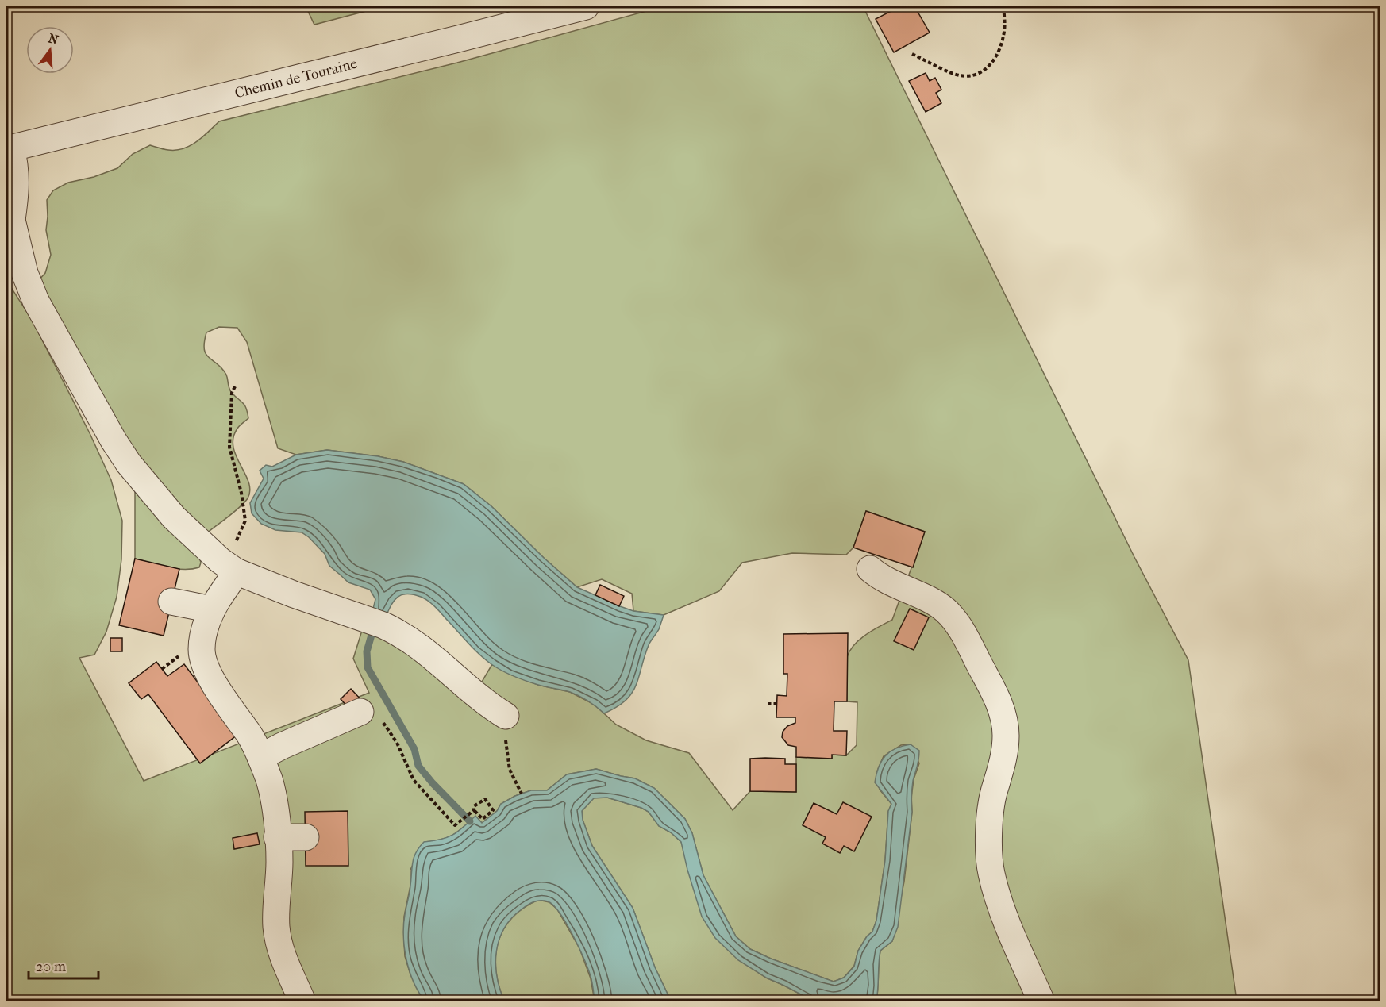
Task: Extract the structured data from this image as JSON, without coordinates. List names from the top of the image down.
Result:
{
  "streets": {
    "street": ["Chemin de Touraine"]
  },
  "scale_bar": "20 m",
  "north": "top"
}
